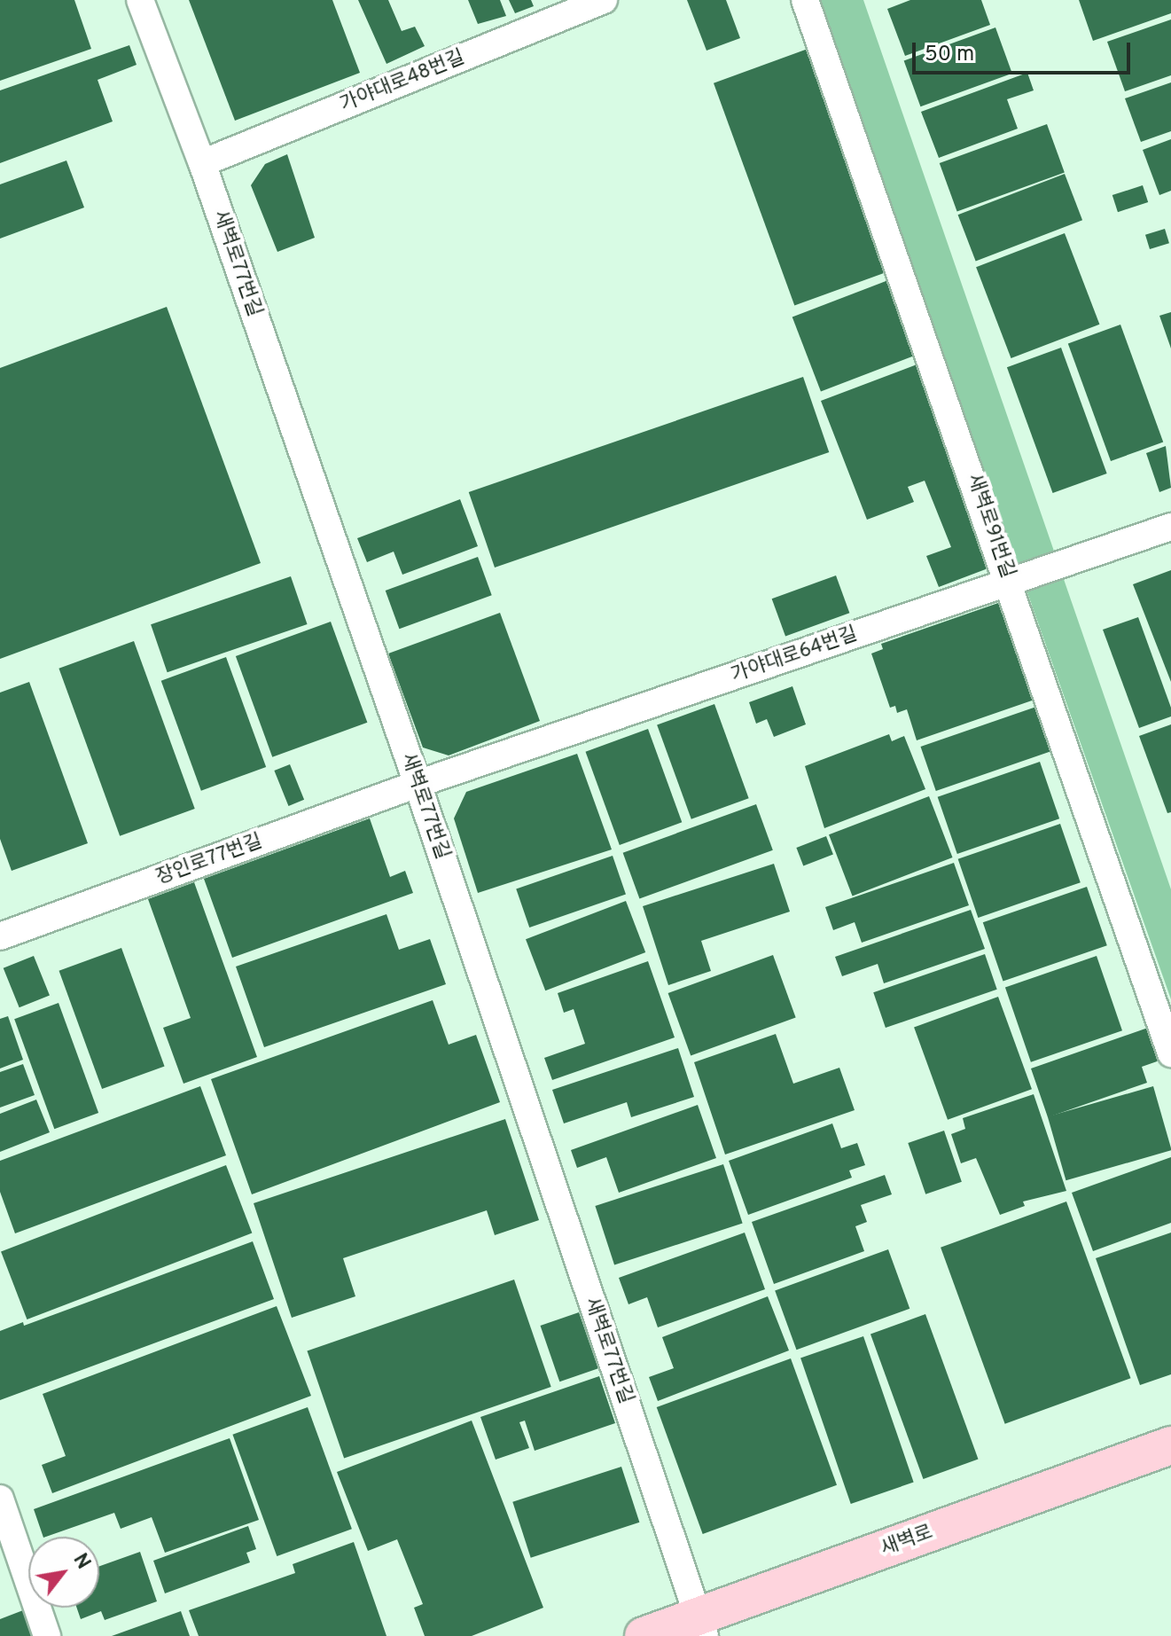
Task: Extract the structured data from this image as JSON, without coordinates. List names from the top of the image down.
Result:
{
  "streets": {
    "main road": ["새벽로"],
    "street": [
      "가야대로48번길",
      "새벽로77번길",
      "새벽로91번길",
      "가야대로64번길",
      "장인로77번길"
    ]
  },
  "crossings": [
    ["가야대로48번길", "새벽로77번길"],
    ["새벽로77번길", "가야대로64번길"],
    ["새벽로77번길", "장인로77번길"],
    ["새벽로77번길", "새벽로"],
    ["새벽로91번길", "가야대로64번길"],
    ["가야대로64번길", "장인로77번길"]
  ],
  "scale_bar": "50 m",
  "north": "top right"
}
